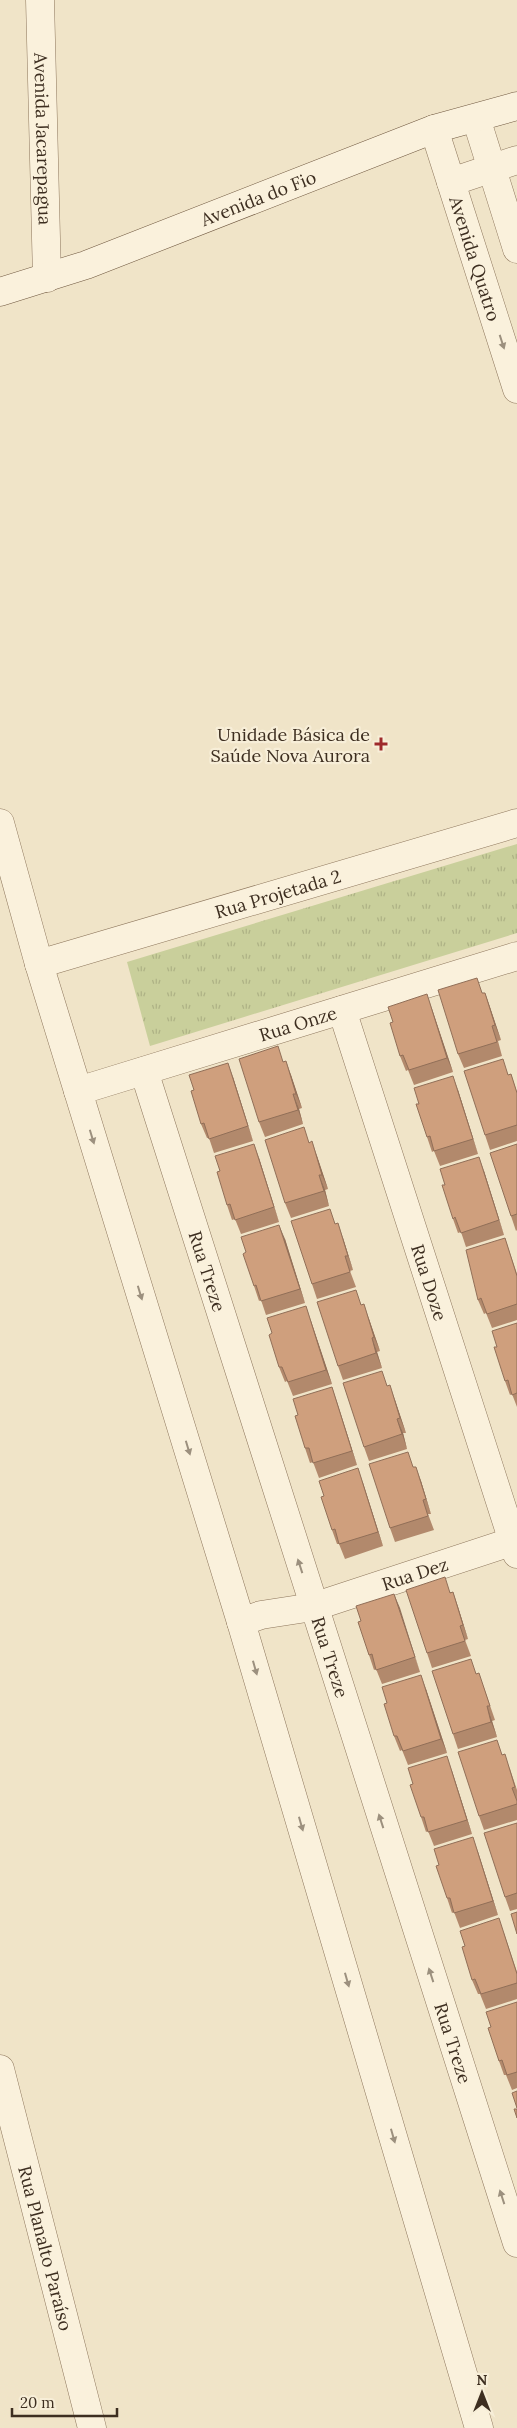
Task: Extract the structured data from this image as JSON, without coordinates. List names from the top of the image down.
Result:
{
  "streets": {
    "street": [
      "Avenida Jacarepagua",
      "Avenida do Fio",
      "Avenida Quatro",
      "Rua Projetada 2",
      "Rua Onze",
      "Rua Treze",
      "Rua Doze",
      "Rua Dez",
      "Rua Planalto Paraíso"
    ]
  },
  "crossings": [
    ["Avenida Jacarepagua", "Avenida do Fio"],
    ["Avenida do Fio", "Avenida Quatro"],
    ["Rua Onze", "Rua Treze"],
    ["Rua Onze", "Rua Doze"],
    ["Rua Treze", "Rua Dez"],
    ["Rua Doze", "Rua Dez"]
  ],
  "one_way": ["Avenida Quatro"],
  "places": {
    "health": ["Unidade Básica de Saúde Nova Aurora"]
  },
  "scale_bar": "20 m",
  "north": "top"
}
